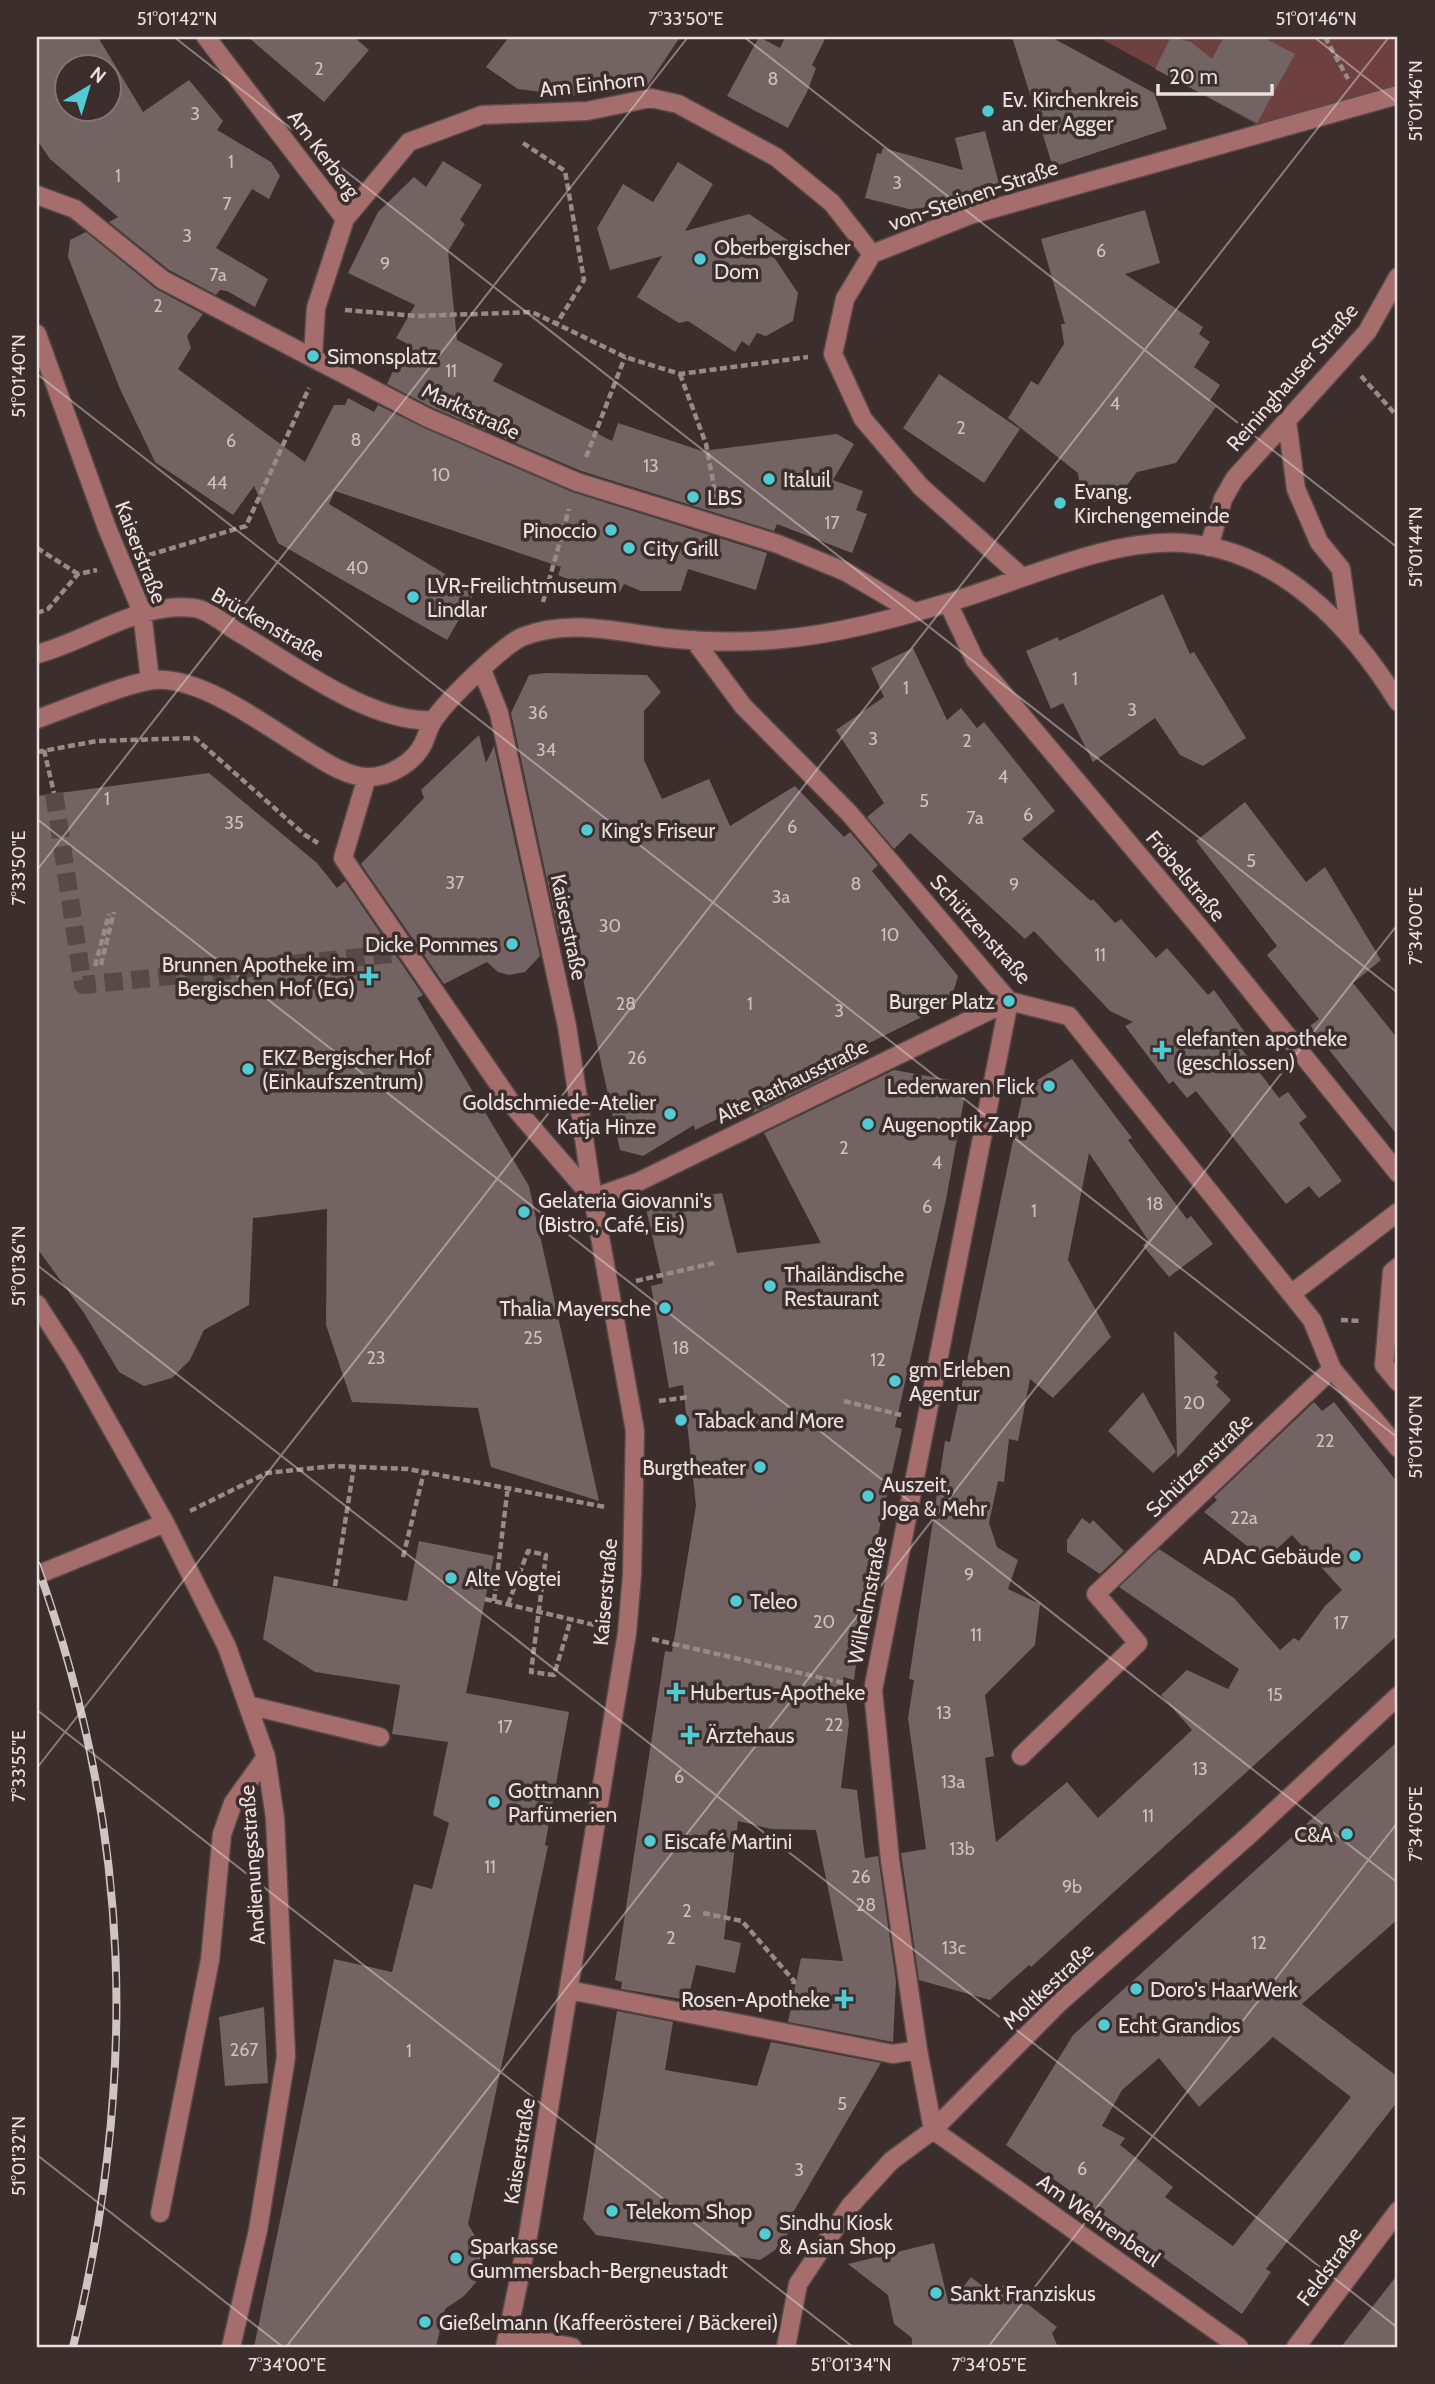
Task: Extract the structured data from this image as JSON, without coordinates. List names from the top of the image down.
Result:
{
  "streets": {
    "street": [
      "Am Einhorn",
      "Am Kerberg",
      "von-Steinen-Straße",
      "Reininghauser Straße",
      "Marktstraße",
      "Kaiserstraße",
      "Brückenstraße",
      "Fröbelstraße",
      "Schützenstraße",
      "Alte Rathausstraße",
      "Wilhelmstraße",
      "Andienungsstraße",
      "Moltkestraße",
      "Am Wehrenbeul",
      "Feldstraße"
    ]
  },
  "crossings": [
    ["Am Einhorn", "Am Kerberg"],
    ["Am Einhorn", "von-Steinen-Straße"],
    ["Am Kerberg", "Marktstraße"],
    ["Kaiserstraße", "Brückenstraße"],
    ["Kaiserstraße", "Alte Rathausstraße"],
    ["Schützenstraße", "Alte Rathausstraße"],
    ["Schützenstraße", "Wilhelmstraße"],
    ["Alte Rathausstraße", "Wilhelmstraße"],
    ["Wilhelmstraße", "Moltkestraße"],
    ["Wilhelmstraße", "Am Wehrenbeul"],
    ["Moltkestraße", "Am Wehrenbeul"]
  ],
  "places": {
    "other": [
      "Ev. Kirchenkreis an der Agger",
      "Oberbergischer Dom",
      "Simonsplatz",
      "Italuil",
      "LBS",
      "Evang. Kirchengemeinde",
      "Pinoccio",
      "City Grill",
      "LVR-Freilichtmuseum Lindlar",
      "King's Friseur",
      "Dicke Pommes",
      "Burger Platz",
      "EKZ Bergischer Hof (Einkaufszentrum)",
      "Lederwaren Flick",
      "Goldschmiede-Atelier Katja Hinze",
      "Augenoptik Zapp",
      "Gelateria Giovanni's (Bistro, Café, Eis)",
      "Thailändische Restaurant",
      "Thalia Mayersche",
      "gm Erleben Agentur",
      "Taback and More",
      "Burgtheater",
      "Auszeit, Joga & Mehr",
      "ADAC Gebäude",
      "Alte Vogtei",
      "Teleo",
      "Gottmann Parfümerien",
      "C&A",
      "Eiscafé Martini",
      "Doro's HaarWerk",
      "Echt Grandios",
      "Telekom Shop",
      "Sindhu Kiosk & Asian Shop",
      "Sparkasse Gummersbach-Bergneustadt",
      "Sankt Franziskus",
      "Gießelmann (Kaffeerösterei / Bäckerei)"
    ],
    "health": [
      "Brunnen Apotheke im Bergischen Hof (EG)",
      "elefanten apotheke (geschlossen)",
      "Hubertus-Apotheke",
      "Ärztehaus",
      "Rosen-Apotheke"
    ]
  },
  "house_numbers": [
    "2",
    "8",
    "3",
    "1",
    "1",
    "3",
    "7",
    "3",
    "6",
    "9",
    "7a",
    "2",
    "11",
    "4",
    "2",
    "8",
    "6",
    "13",
    "10",
    "44",
    "17",
    "40",
    "1",
    "1",
    "3",
    "36",
    "3",
    "2",
    "34",
    "4",
    "1",
    "5",
    "6",
    "7a",
    "35",
    "6",
    "5",
    "37",
    "8",
    "9",
    "3a",
    "30",
    "10",
    "11",
    "28",
    "1",
    "3",
    "26",
    "2",
    "4",
    "18",
    "6",
    "1",
    "25",
    "18",
    "23",
    "12",
    "20",
    "22",
    "22a",
    "9",
    "20",
    "17",
    "11",
    "15",
    "13",
    "22",
    "17",
    "13",
    "6",
    "13a",
    "11",
    "13b",
    "11",
    "26",
    "9b",
    "28",
    "2",
    "2",
    "12",
    "13c",
    "267",
    "1",
    "5",
    "6",
    "3"
  ],
  "scale_bar": "20 m",
  "north": "top right",
  "coordinates": [
    "51°01'42\"N",
    "7°33'50\"E",
    "51°01'46\"N",
    "51°01'40\"N",
    "51°01'44\"N",
    "7°34'00\"E",
    "51°01'36\"N",
    "7°33'55\"E",
    "7°34'05\"E",
    "51°01'32\"N",
    "51°01'34\"N"
  ]
}
